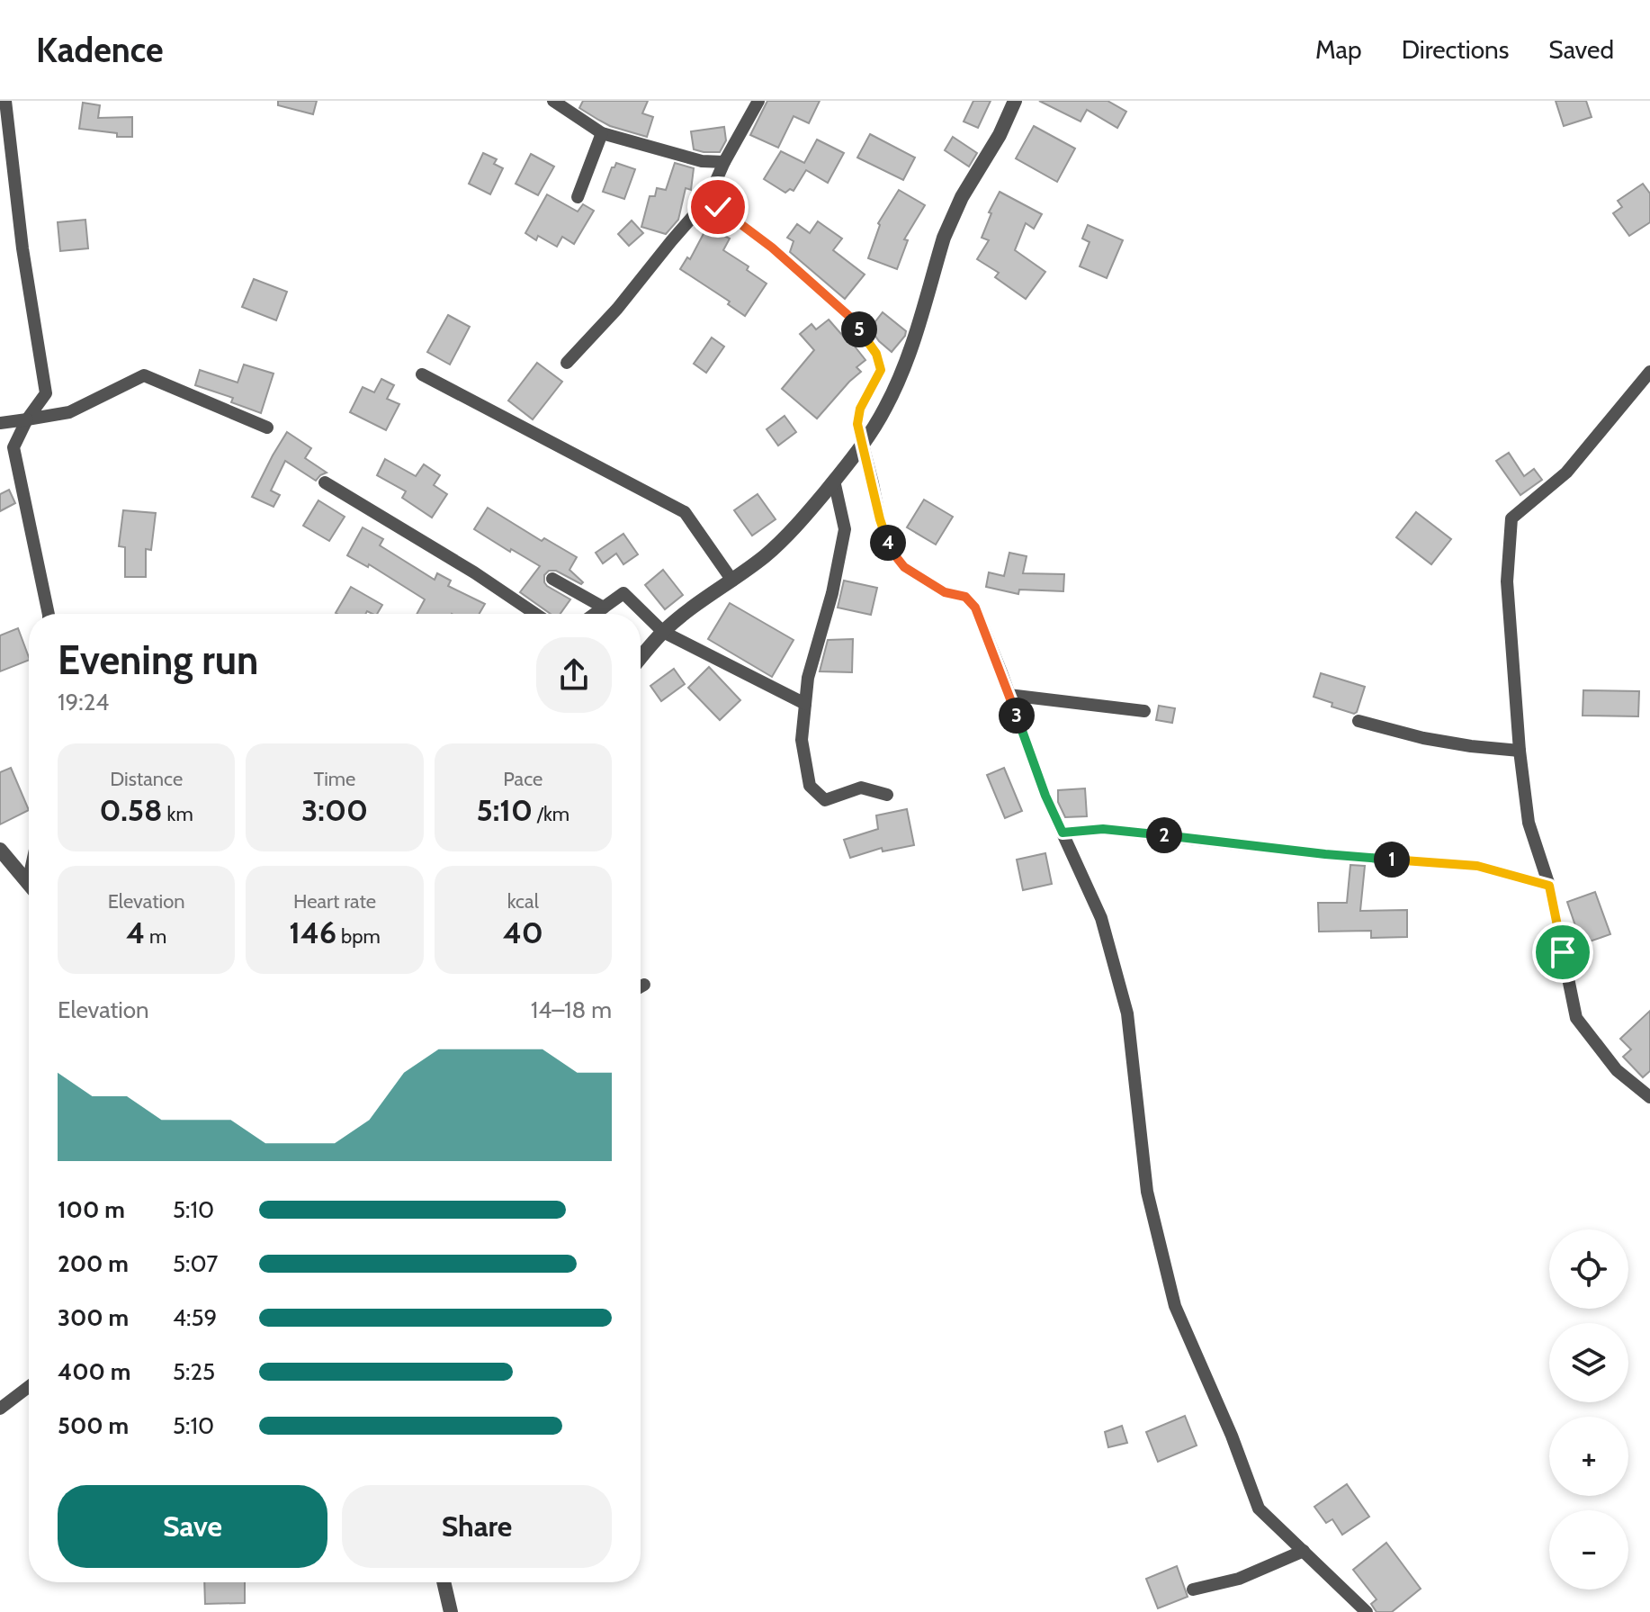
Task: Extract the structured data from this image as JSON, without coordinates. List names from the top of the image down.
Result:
{
  "page": {
    "header": "Kadence",
    "nav": ["Map", "Directions", "Saved"],
    "pins": [
      "5",
      "4",
      "3",
      "2",
      "1"
    ],
    "heading": ["Evening run", "19:24"],
    "stats": [
      ["Distance", "0.58 km"],
      ["Time", "3:00"],
      ["Pace", "5:10 /km"],
      ["Elevation", "4 m"],
      ["Heart rate", "146 bpm"],
      ["kcal", "40"]
    ],
    "chart": ["Elevation", "14–18 m"],
    "list": [
      {
        "name": "100 m",
        "note": "5:10"
      },
      {
        "name": "200 m",
        "note": "5:07"
      },
      {
        "name": "300 m",
        "note": "4:59"
      },
      {
        "name": "400 m",
        "note": "5:25"
      },
      {
        "name": "500 m",
        "note": "5:10"
      }
    ],
    "map_buttons": ["+", "−"],
    "buttons": ["Save", "Share"]
  }
}
